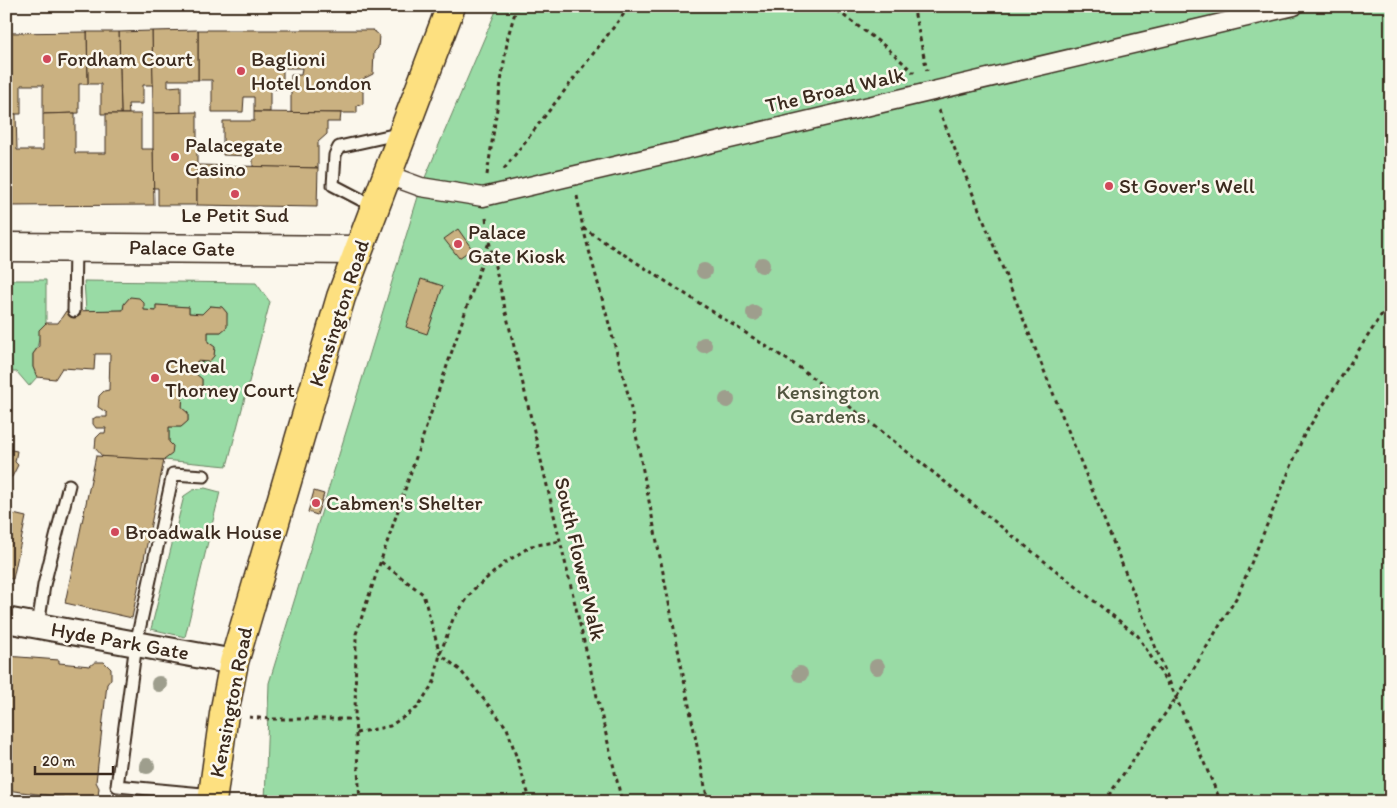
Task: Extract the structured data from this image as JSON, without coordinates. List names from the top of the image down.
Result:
{
  "streets": {
    "main road": ["Palace Gate", "Kensington Road"],
    "street": ["The Broad Walk", "Hyde Park Gate"],
    "path": ["South Flower Walk"]
  },
  "crossings": [
    ["The Broad Walk", "Kensington Road"],
    ["Palace Gate", "Kensington Road"],
    ["Kensington Road", "Hyde Park Gate"]
  ],
  "parks": ["Kensington Gardens"],
  "places": [
    "Fordham Court",
    "Baglioni Hotel London",
    "Palacegate Casino",
    "St Gover's Well",
    "Le Petit Sud",
    "Palace Gate Kiosk",
    "Cheval Thorney Court",
    "Cabmen's Shelter",
    "Broadwalk House"
  ],
  "scale_bar": "20 m"
}
